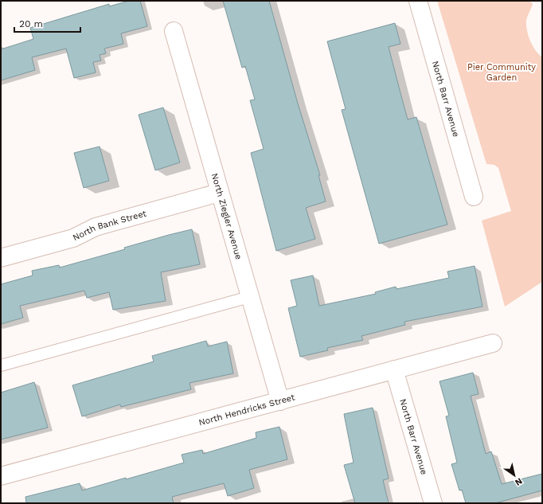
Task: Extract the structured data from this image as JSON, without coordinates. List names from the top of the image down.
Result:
{
  "streets": {
    "street": [
      "North Barr Avenue",
      "North Ziegler Avenue",
      "North Bank Street",
      "North Hendricks Street"
    ]
  },
  "crossings": [
    ["North Barr Avenue", "North Hendricks Street"],
    ["North Ziegler Avenue", "North Bank Street"],
    ["North Ziegler Avenue", "North Hendricks Street"]
  ],
  "parks": ["Pier Community Garden"],
  "scale_bar": "20 m",
  "north": "bottom right"
}
